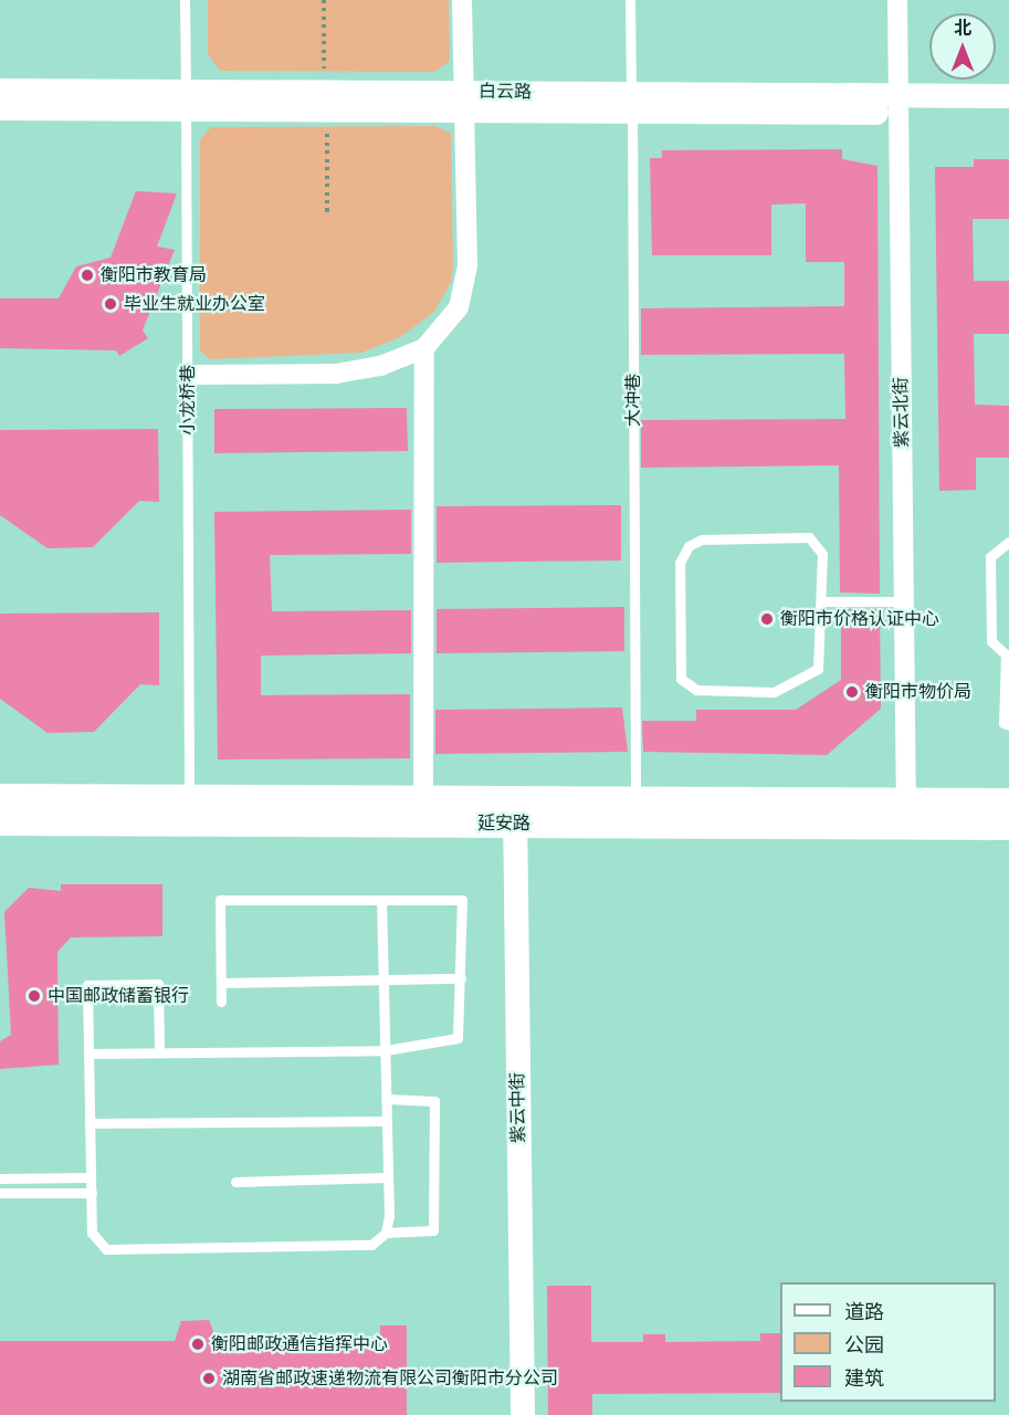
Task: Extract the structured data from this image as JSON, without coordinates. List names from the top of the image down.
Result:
{
  "streets": {
    "main road": ["延安路"],
    "street": ["白云路", "紫云北街", "紫云中街"],
    "lane": ["小龙桥巷", "大冲巷"]
  },
  "crossings": [
    ["白云路", "小龙桥巷"],
    ["白云路", "大冲巷"],
    ["白云路", "紫云北街"],
    ["小龙桥巷", "延安路"],
    ["大冲巷", "延安路"],
    ["紫云北街", "延安路"],
    ["延安路", "紫云中街"]
  ],
  "places": [
    "衡阳市教育局",
    "毕业生就业办公室",
    "衡阳市价格认证中心",
    "衡阳市物价局",
    "中国邮政储蓄银行",
    "衡阳邮政通信指挥中心",
    "湖南省邮政速递物流有限公司衡阳市分公司"
  ],
  "legend": ["道路", "公园", "建筑"],
  "north": "top"
}
